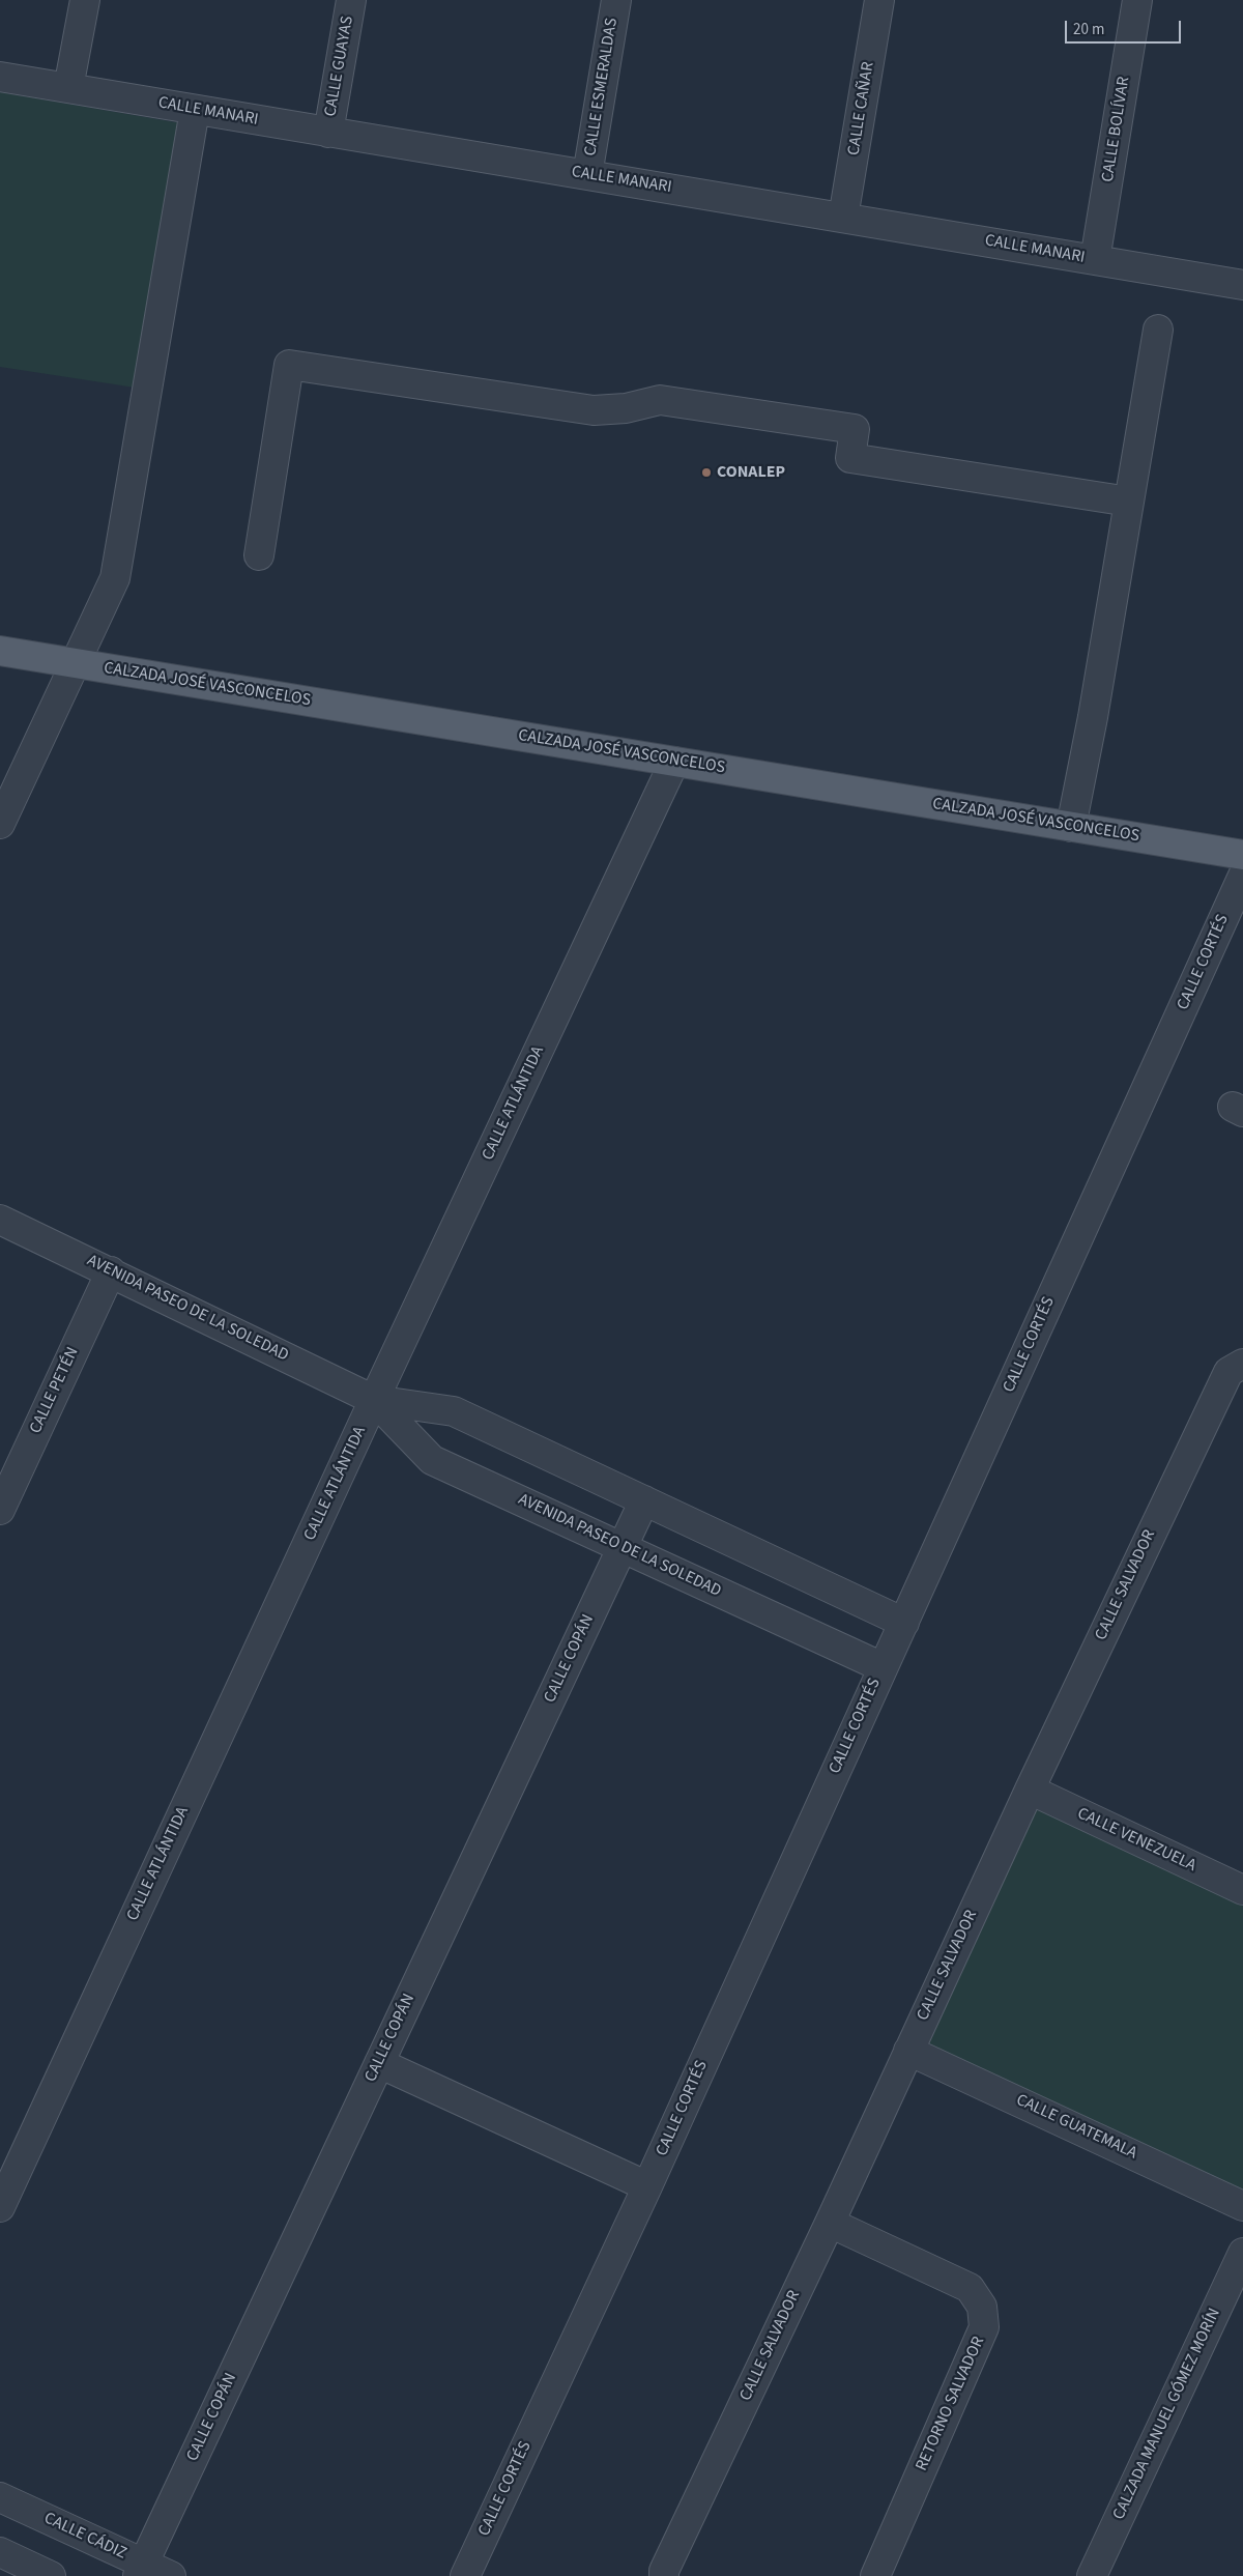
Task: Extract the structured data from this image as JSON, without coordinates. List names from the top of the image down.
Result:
{
  "streets": {
    "main road": ["CALZADA JOSÉ VASCONCELOS"],
    "street": [
      "CALLE GUAYAS",
      "CALLE ESMERALDAS",
      "CALLE CAÑAR",
      "CALLE MANARI",
      "CALLE BOLÍVAR",
      "CALLE CORTÉS",
      "CALLE ATLÁNTIDA",
      "AVENIDA PASEO DE LA SOLEDAD",
      "CALLE PETÉN",
      "CALLE SALVADOR",
      "CALLE COPÁN",
      "CALLE VENEZUELA",
      "CALLE GUATEMALA",
      "RETORNO SALVADOR",
      "CALZADA MANUEL GÓMEZ MORÍN",
      "CALLE CÁDIZ"
    ]
  },
  "crossings": [
    ["CALLE GUAYAS", "CALLE MANARI"],
    ["CALLE ESMERALDAS", "CALLE MANARI"],
    ["CALLE CAÑAR", "CALLE MANARI"],
    ["CALLE MANARI", "CALLE BOLÍVAR"],
    ["CALZADA JOSÉ VASCONCELOS", "CALLE ATLÁNTIDA"],
    ["CALLE CORTÉS", "AVENIDA PASEO DE LA SOLEDAD"],
    ["CALLE ATLÁNTIDA", "AVENIDA PASEO DE LA SOLEDAD"],
    ["AVENIDA PASEO DE LA SOLEDAD", "CALLE PETÉN"],
    ["AVENIDA PASEO DE LA SOLEDAD", "CALLE COPÁN"],
    ["CALLE SALVADOR", "CALLE VENEZUELA"],
    ["CALLE SALVADOR", "CALLE GUATEMALA"],
    ["CALLE SALVADOR", "RETORNO SALVADOR"],
    ["CALLE COPÁN", "CALLE CÁDIZ"]
  ],
  "places": ["CONALEP"],
  "scale_bar": "20 m"
}
